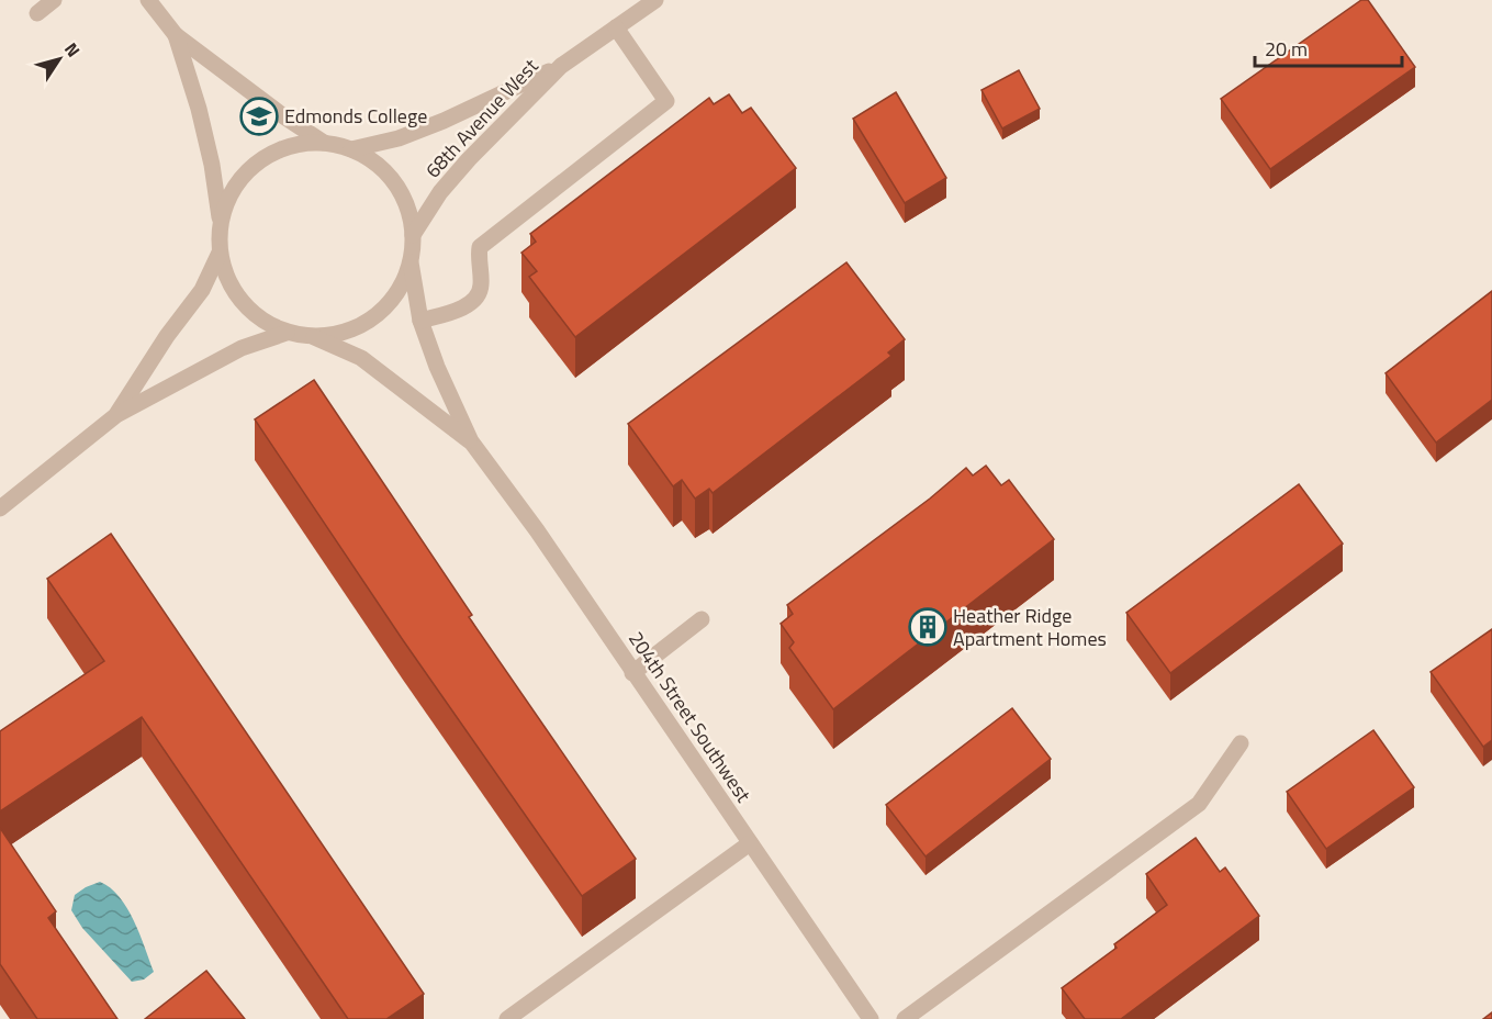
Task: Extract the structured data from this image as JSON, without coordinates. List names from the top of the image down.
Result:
{
  "streets": {
    "street": ["68th Avenue West", "204th Street Southwest"]
  },
  "crossings": [
    ["68th Avenue West", "204th Street Southwest"]
  ],
  "places": {
    "school or university": ["Edmonds College"],
    "building": ["Heather Ridge Apartment Homes"]
  },
  "scale_bar": "20 m",
  "north": "top right"
}
